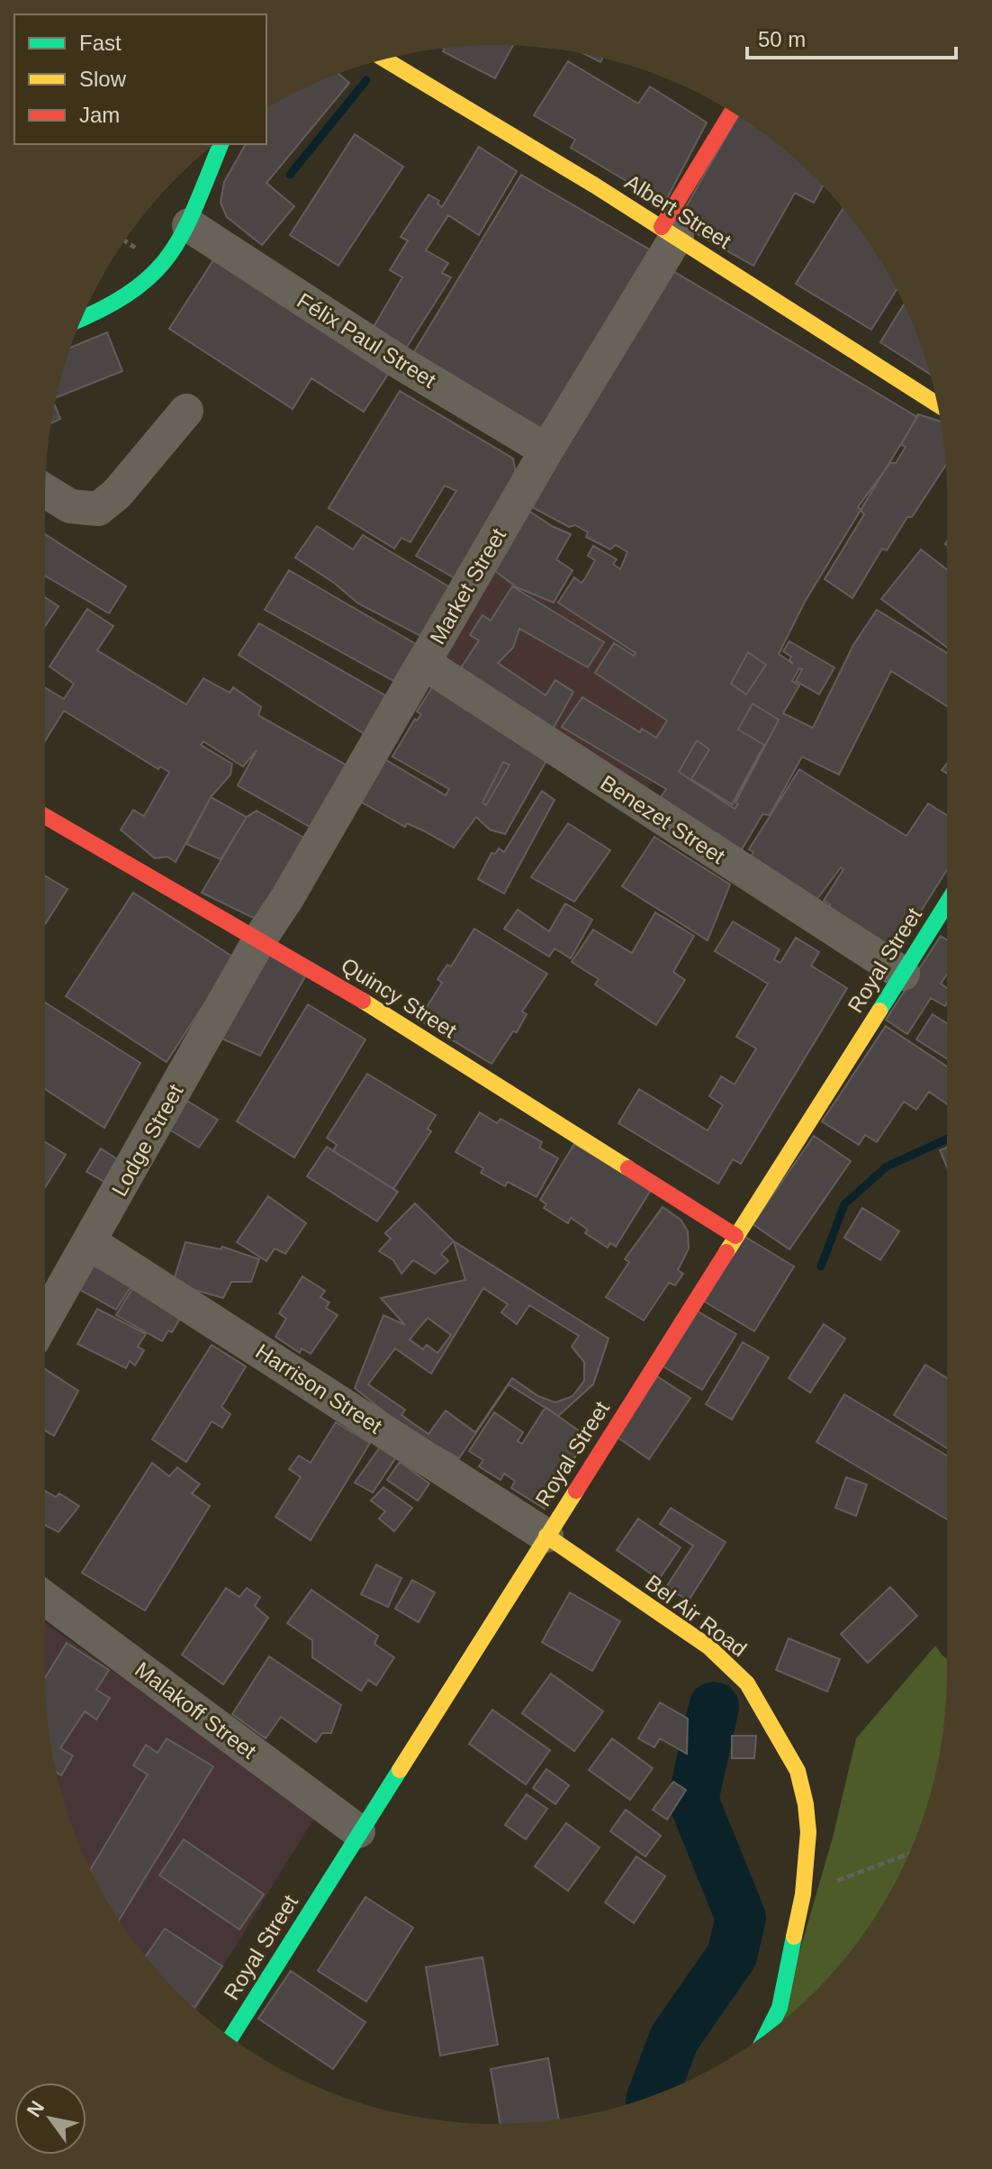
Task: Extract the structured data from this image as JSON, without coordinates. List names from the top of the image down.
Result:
{
  "streets": {
    "main road": [
      "Albert Street",
      "Royal Street",
      "Quincy Street",
      "Bel Air Road"
    ],
    "street": [
      "Félix Paul Street",
      "Market Street",
      "Benezet Street",
      "Lodge Street",
      "Harrison Street",
      "Malakoff Street"
    ]
  },
  "crossings": [
    ["Albert Street", "Market Street"],
    ["Félix Paul Street", "Market Street"],
    ["Market Street", "Benezet Street"],
    ["Market Street", "Quincy Street"],
    ["Market Street", "Lodge Street"],
    ["Benezet Street", "Royal Street"],
    ["Royal Street", "Quincy Street"],
    ["Royal Street", "Harrison Street"],
    ["Royal Street", "Bel Air Road"],
    ["Royal Street", "Malakoff Street"],
    ["Quincy Street", "Lodge Street"],
    ["Lodge Street", "Harrison Street"],
    ["Harrison Street", "Bel Air Road"]
  ],
  "legend": ["Fast", "Slow", "Jam"],
  "scale_bar": "50 m",
  "north": "top left"
}
